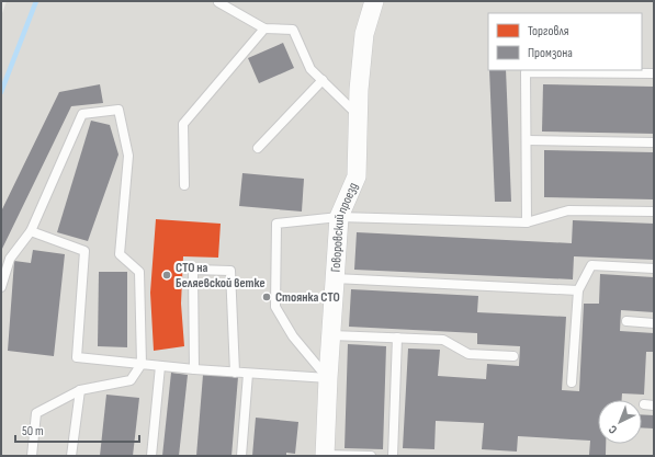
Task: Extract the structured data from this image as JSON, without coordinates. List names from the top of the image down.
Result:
{
  "streets": {
    "street": ["Говоровский проезд"]
  },
  "places": ["СТО на Беляевской ветке", "Стоянка СТО"],
  "legend": ["Торговля", "Промзона"],
  "scale_bar": "50 m",
  "north": "bottom left"
}
